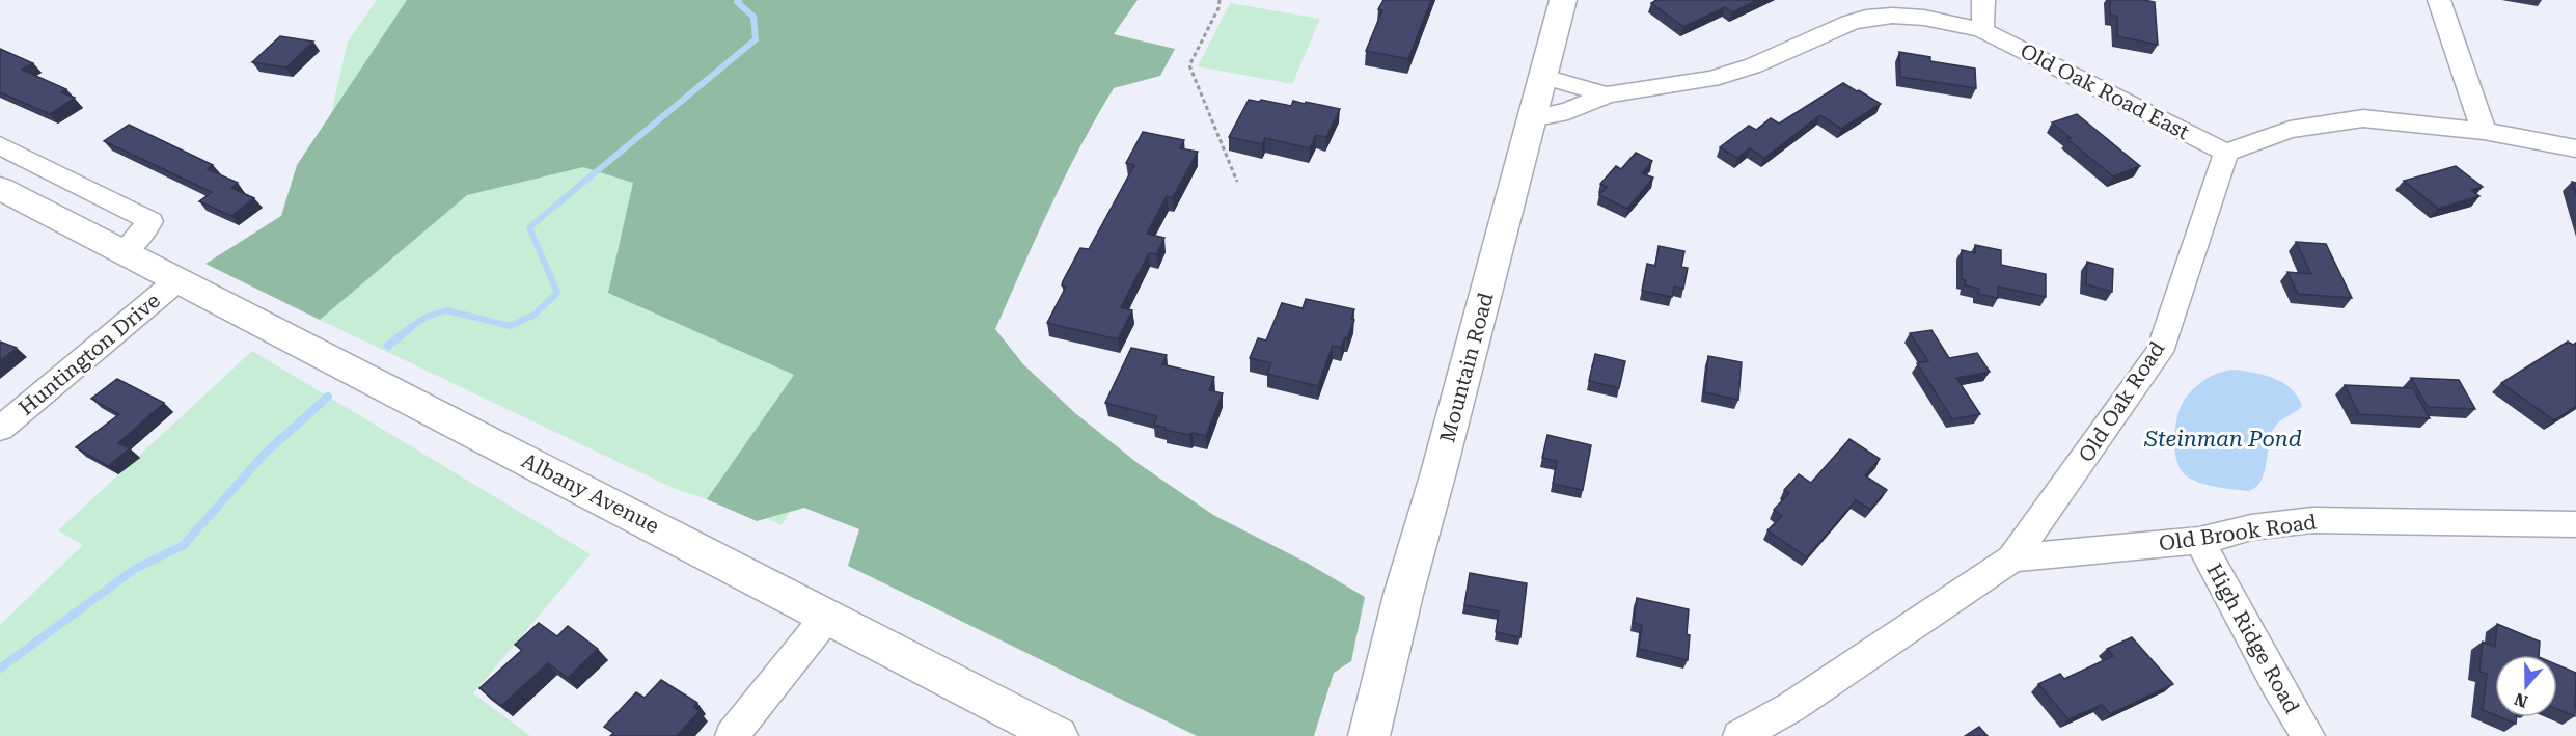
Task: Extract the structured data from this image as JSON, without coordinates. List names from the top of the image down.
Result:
{
  "streets": {
    "main road": ["Mountain Road", "Albany Avenue"],
    "street": [
      "Old Oak Road East",
      "Huntington Drive",
      "Old Oak Road",
      "Old Brook Road",
      "High Ridge Road"
    ]
  },
  "crossings": [
    ["Old Oak Road East", "Old Oak Road"],
    ["Huntington Drive", "Albany Avenue"],
    ["Old Oak Road", "Old Brook Road"],
    ["Old Brook Road", "High Ridge Road"]
  ],
  "water": ["Steinman Pond"],
  "north": "bottom"
}
